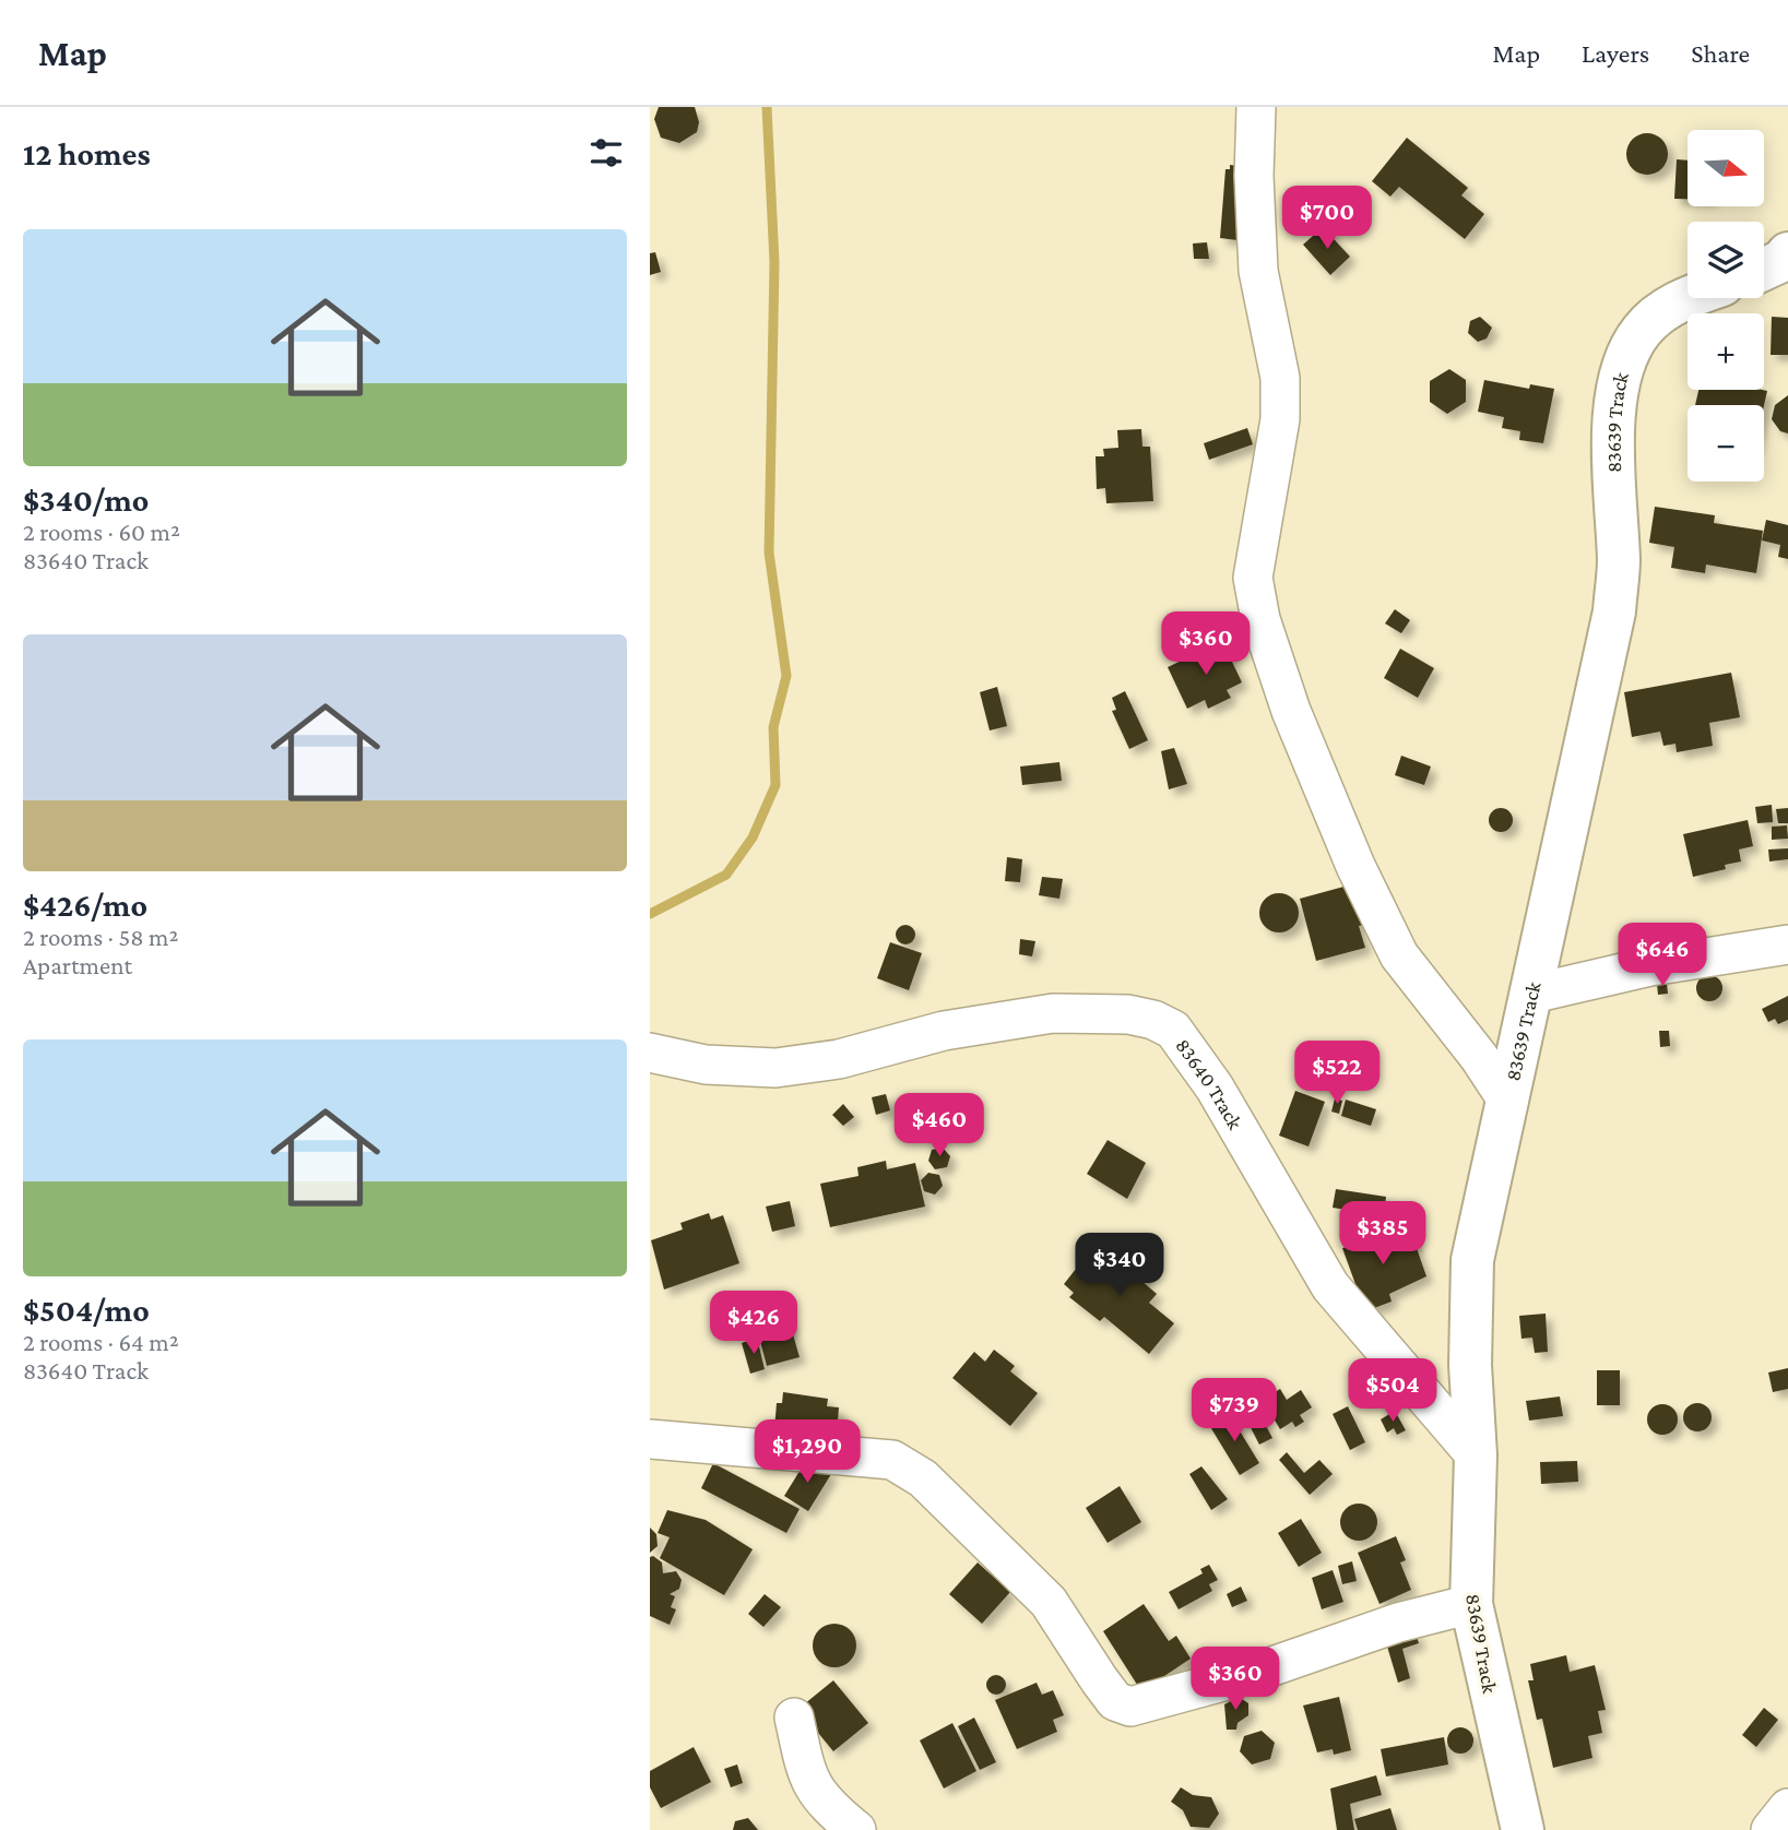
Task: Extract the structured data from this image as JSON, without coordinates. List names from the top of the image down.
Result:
{
  "streets": {
    "street": ["83639 Track", "83640 Track"]
  },
  "crossings": [
    ["83639 Track", "83640 Track"]
  ],
  "north": "right",
  "page": {
    "header": "Map",
    "nav": ["Map", "Layers", "Share"],
    "heading": "12 homes",
    "map_buttons": ["+", "−"],
    "price": [
      "$700",
      "$360",
      "$646",
      "$522",
      "$460",
      "$385",
      "$340",
      "$426",
      "$504",
      "$739",
      "$1,290",
      "$360"
    ],
    "list": [
      {
        "name": "$340/mo",
        "note": "2 rooms · 60 m² · 83640 Track"
      },
      {
        "name": "$426/mo",
        "note": "2 rooms · 58 m² · Apartment"
      },
      {
        "name": "$504/mo",
        "note": "2 rooms · 64 m² · 83640 Track"
      }
    ]
  }
}
